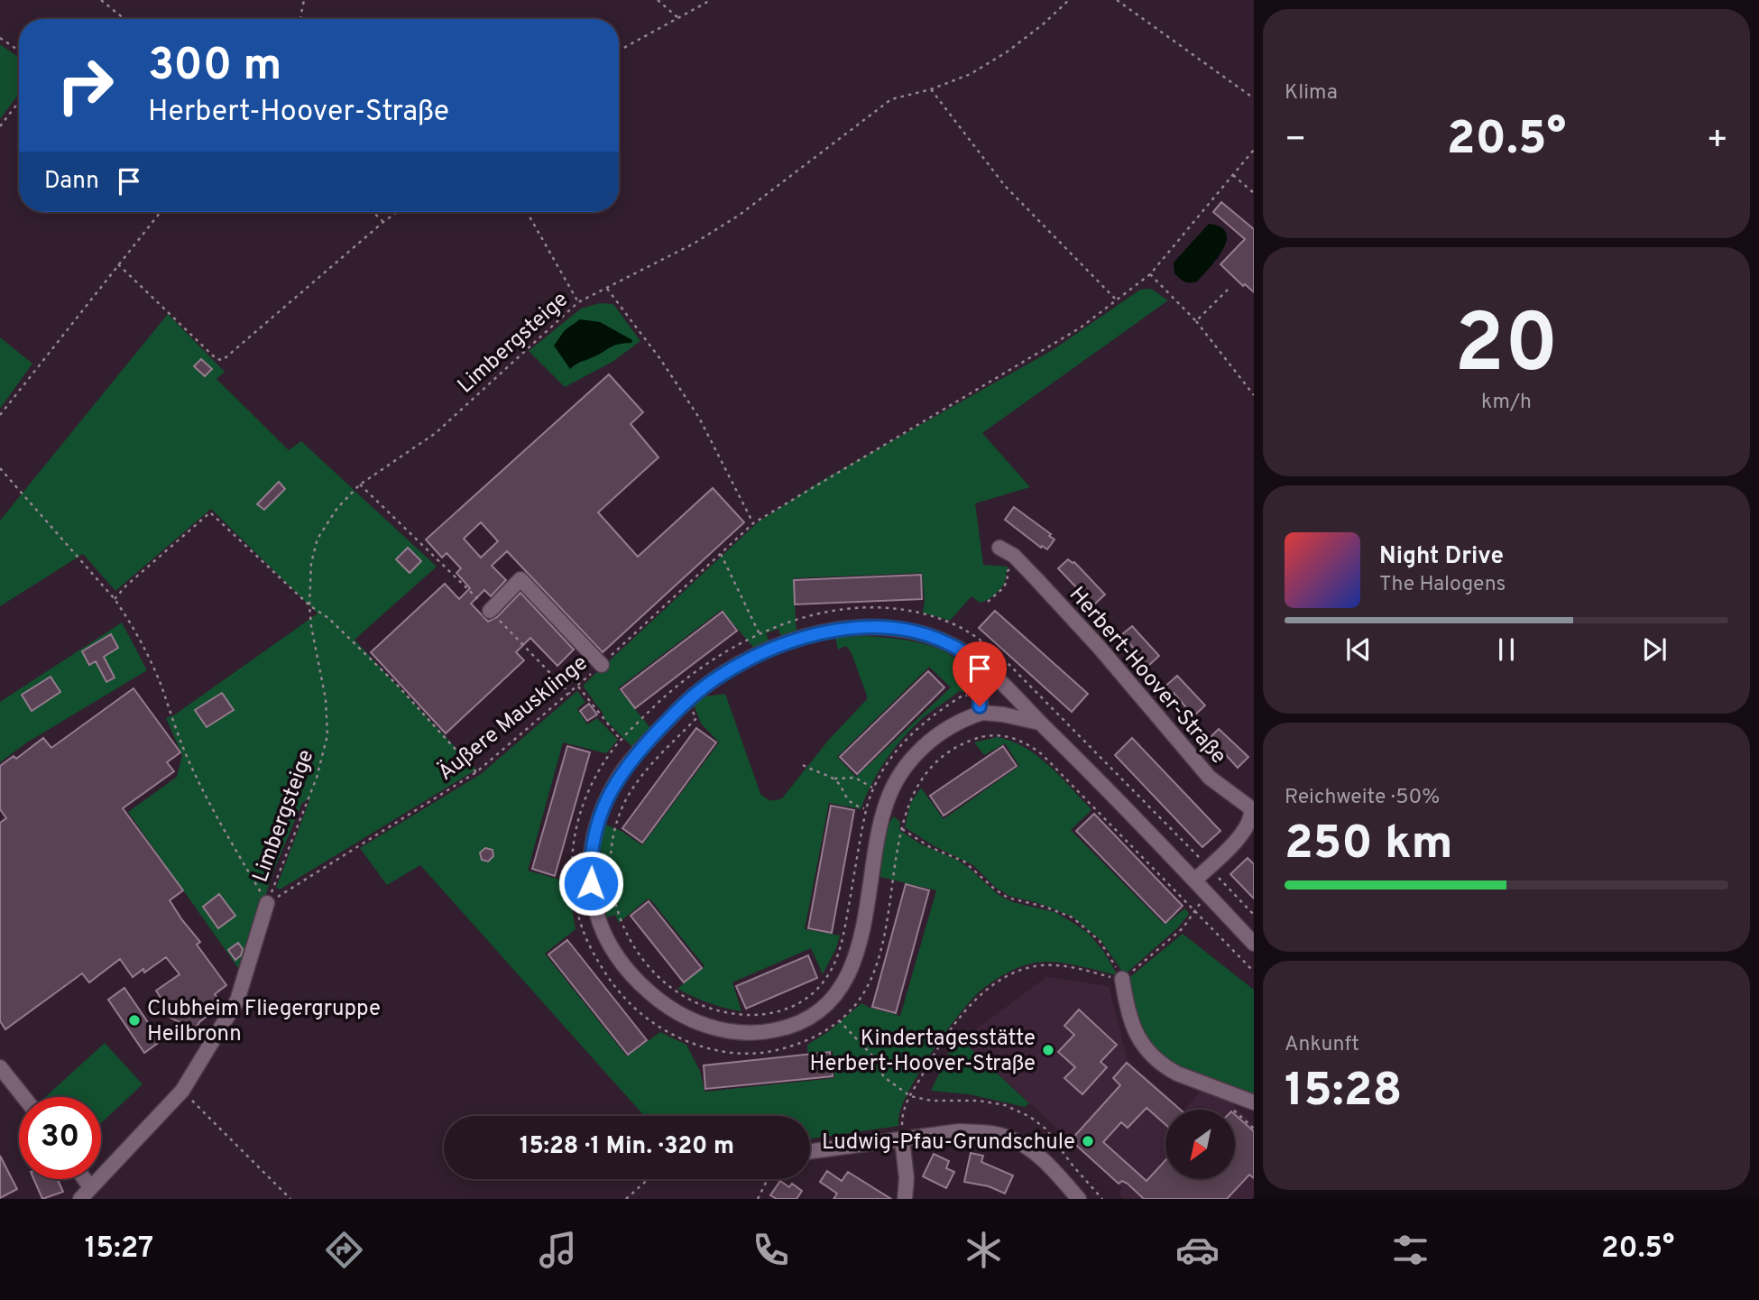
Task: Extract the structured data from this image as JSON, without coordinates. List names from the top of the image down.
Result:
{
  "streets": {
    "street": ["Herbert-Hoover-Straße"],
    "path": ["Limbergsteige", "Äußere Mausklinge"]
  },
  "crossings": [
    ["Limbergsteige", "Äußere Mausklinge"]
  ],
  "places": ["Clubheim Fliegergruppe Heilbronn", "Kindertagesstätte Herbert-Hoover-Straße", "Ludwig-Pfau-Grundschule"],
  "north": "bottom left",
  "page": {
    "tile": [
      "Klima",
      ["20", "km/h"],
      ["Reichweite · 50%", "250 km"],
      ["Ankunft", "15:28"]
    ],
    "turn": ["300 m", "Herbert-Hoover-Straße"],
    "heat": ["−", "20.5°", "+"],
    "then": "Dann",
    "song": ["Night Drive", "The Halogens"],
    "limit": "30",
    "trip": "15:28 · 1 Min. · 320 m",
    "tabs": ["15:27", "20.5°"]
  }
}
